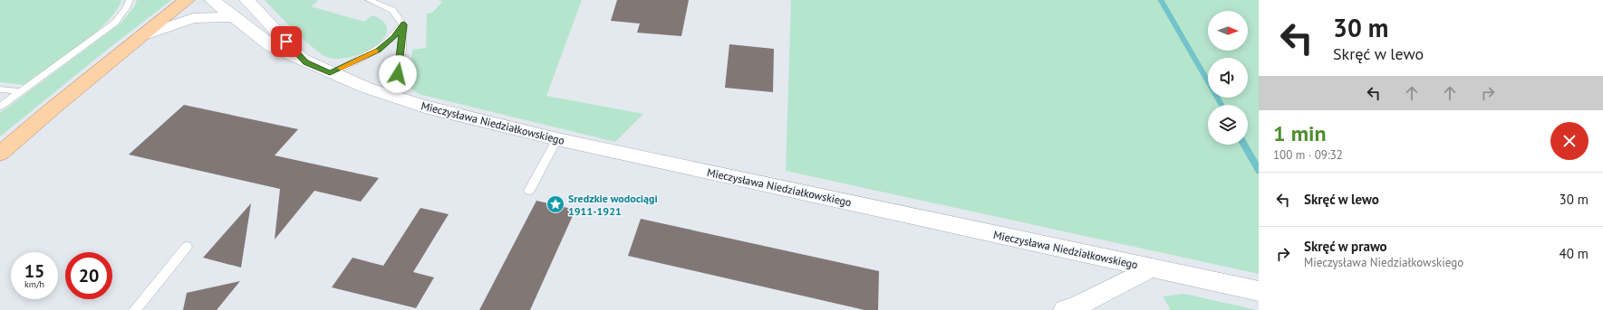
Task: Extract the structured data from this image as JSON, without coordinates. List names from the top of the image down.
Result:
{
  "streets": {
    "street": ["Mieczysława Niedziałkowskiego"]
  },
  "places": {
    "place": ["Sredzkie wodociągi 1911-1921"]
  },
  "north": "right",
  "page": {
    "turn": ["30 m", "Skręć w lewo"],
    "heading": ["1 min", "100 m · 09:32"],
    "list": [
      {
        "name": "Skręć w lewo",
        "value": "30 m"
      },
      {
        "name": "Skręć w prawo",
        "note": "Mieczysława Niedziałkowskiego",
        "value": "40 m"
      }
    ],
    "speed": "15 km/h",
    "limit": "20"
  }
}
